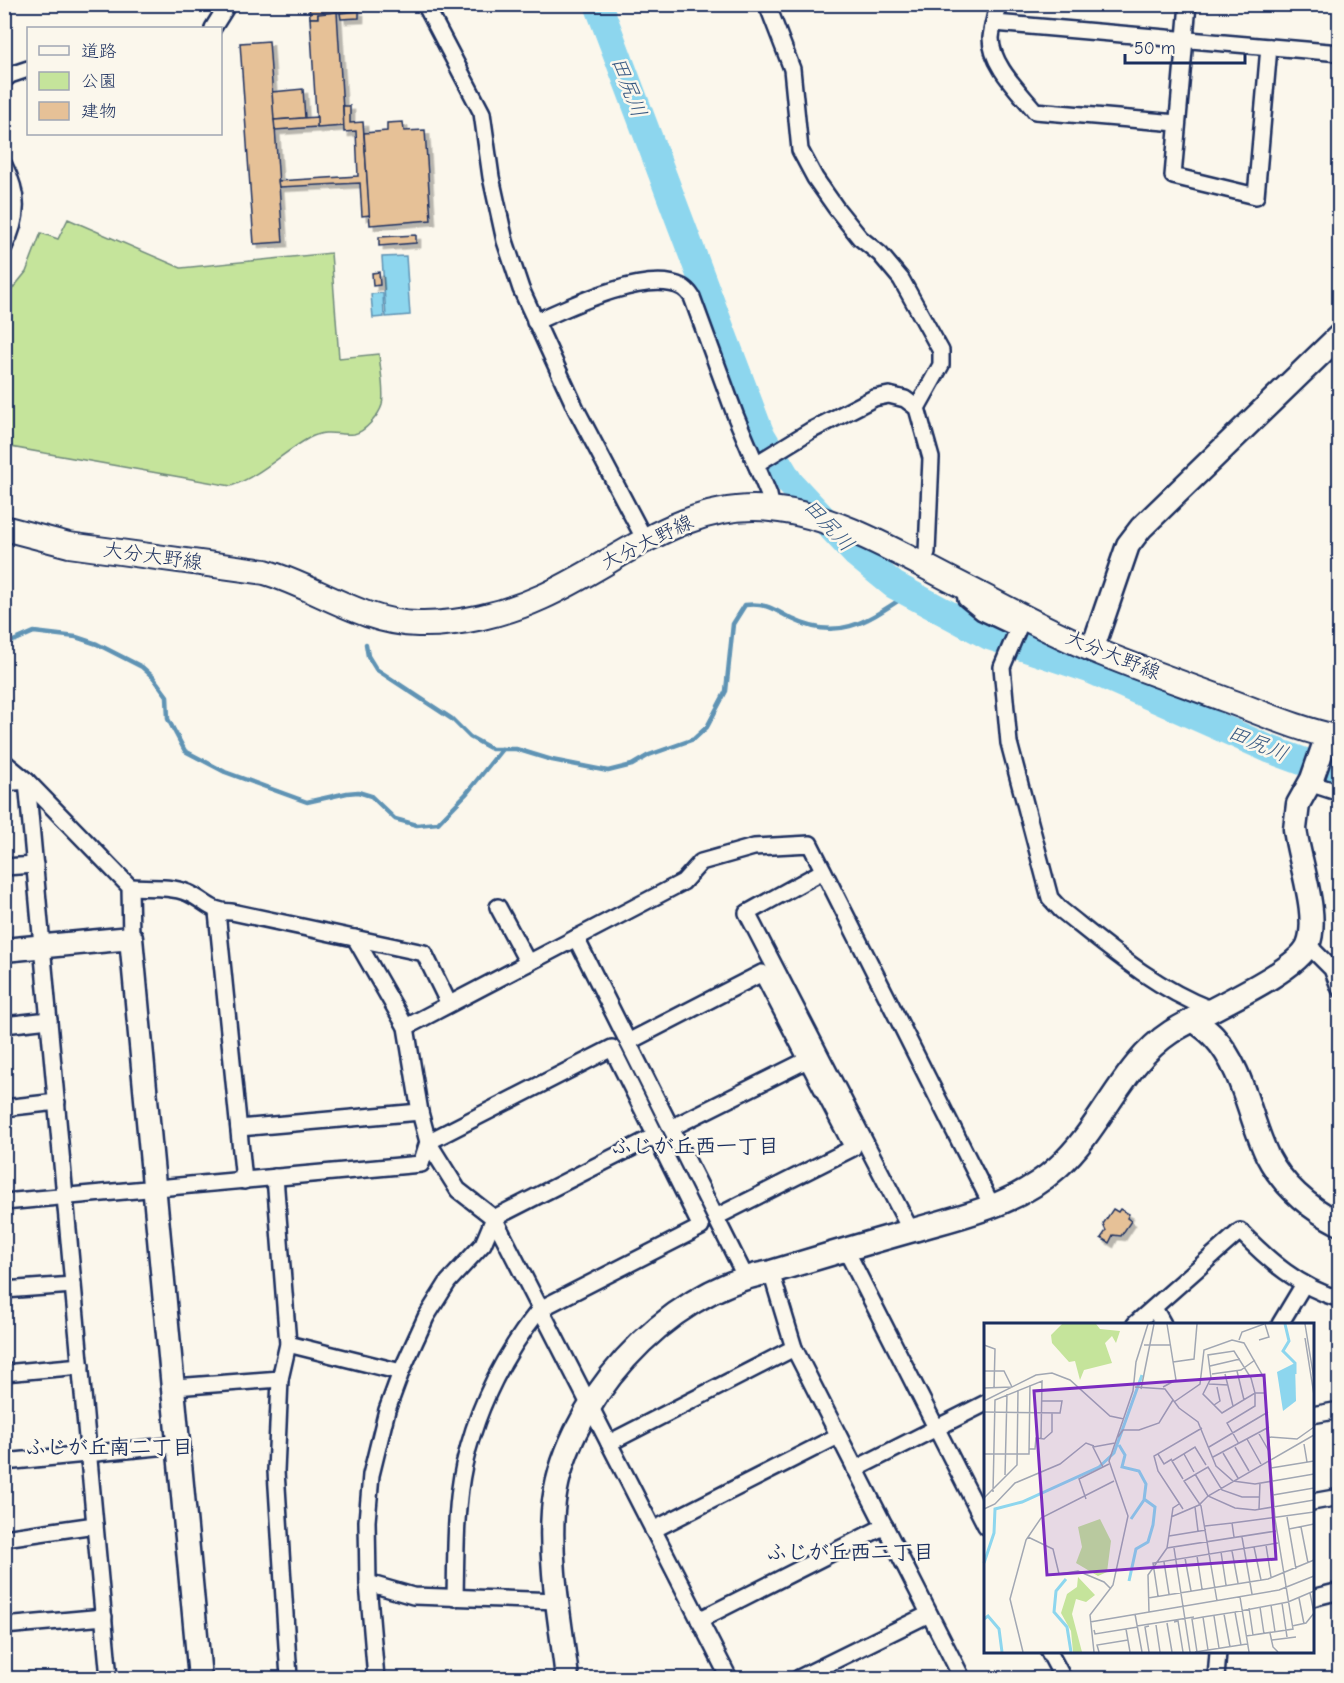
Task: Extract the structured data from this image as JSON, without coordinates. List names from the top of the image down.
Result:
{
  "streets": {
    "main road": ["大分大野線"]
  },
  "districts": ["ふじが丘西一丁目", "ふじが丘南二丁目", "ふじが丘西二丁目"],
  "water": ["田尻川"],
  "legend": ["道路", "公園", "建物"],
  "scale_bar": "50 m"
}
